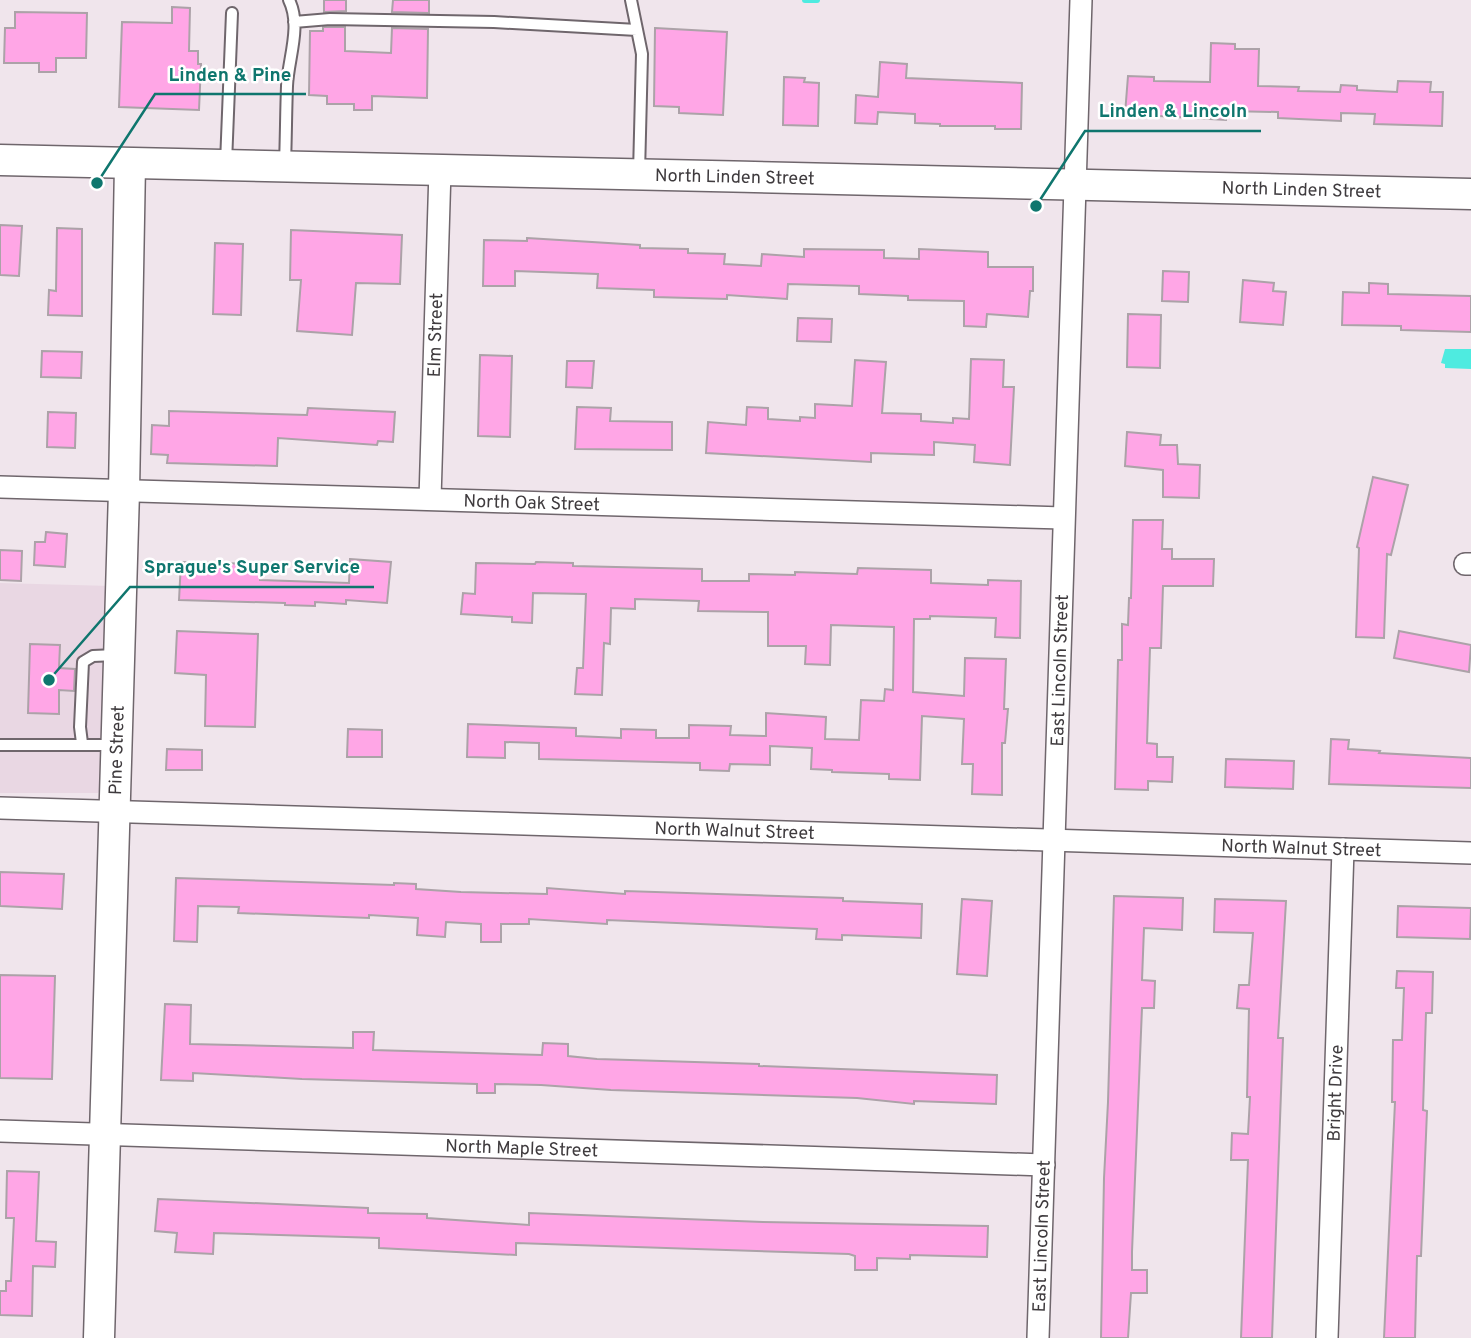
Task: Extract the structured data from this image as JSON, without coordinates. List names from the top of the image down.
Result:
{
  "streets": {
    "main road": ["North Linden Street", "Pine Street"],
    "street": [
      "Elm Street",
      "North Oak Street",
      "East Lincoln Street",
      "North Walnut Street",
      "Bright Drive",
      "North Maple Street"
    ]
  },
  "crossings": [
    ["North Linden Street", "Elm Street"],
    ["North Linden Street", "East Lincoln Street"],
    ["North Linden Street", "Pine Street"],
    ["Elm Street", "North Oak Street"],
    ["North Oak Street", "East Lincoln Street"],
    ["North Oak Street", "Pine Street"],
    ["East Lincoln Street", "North Walnut Street"],
    ["East Lincoln Street", "North Maple Street"],
    ["Pine Street", "North Walnut Street"],
    ["Pine Street", "North Maple Street"],
    ["North Walnut Street", "Bright Drive"]
  ],
  "places": ["Linden & Pine", "Linden & Lincoln", "Sprague's Super Service"]
}
